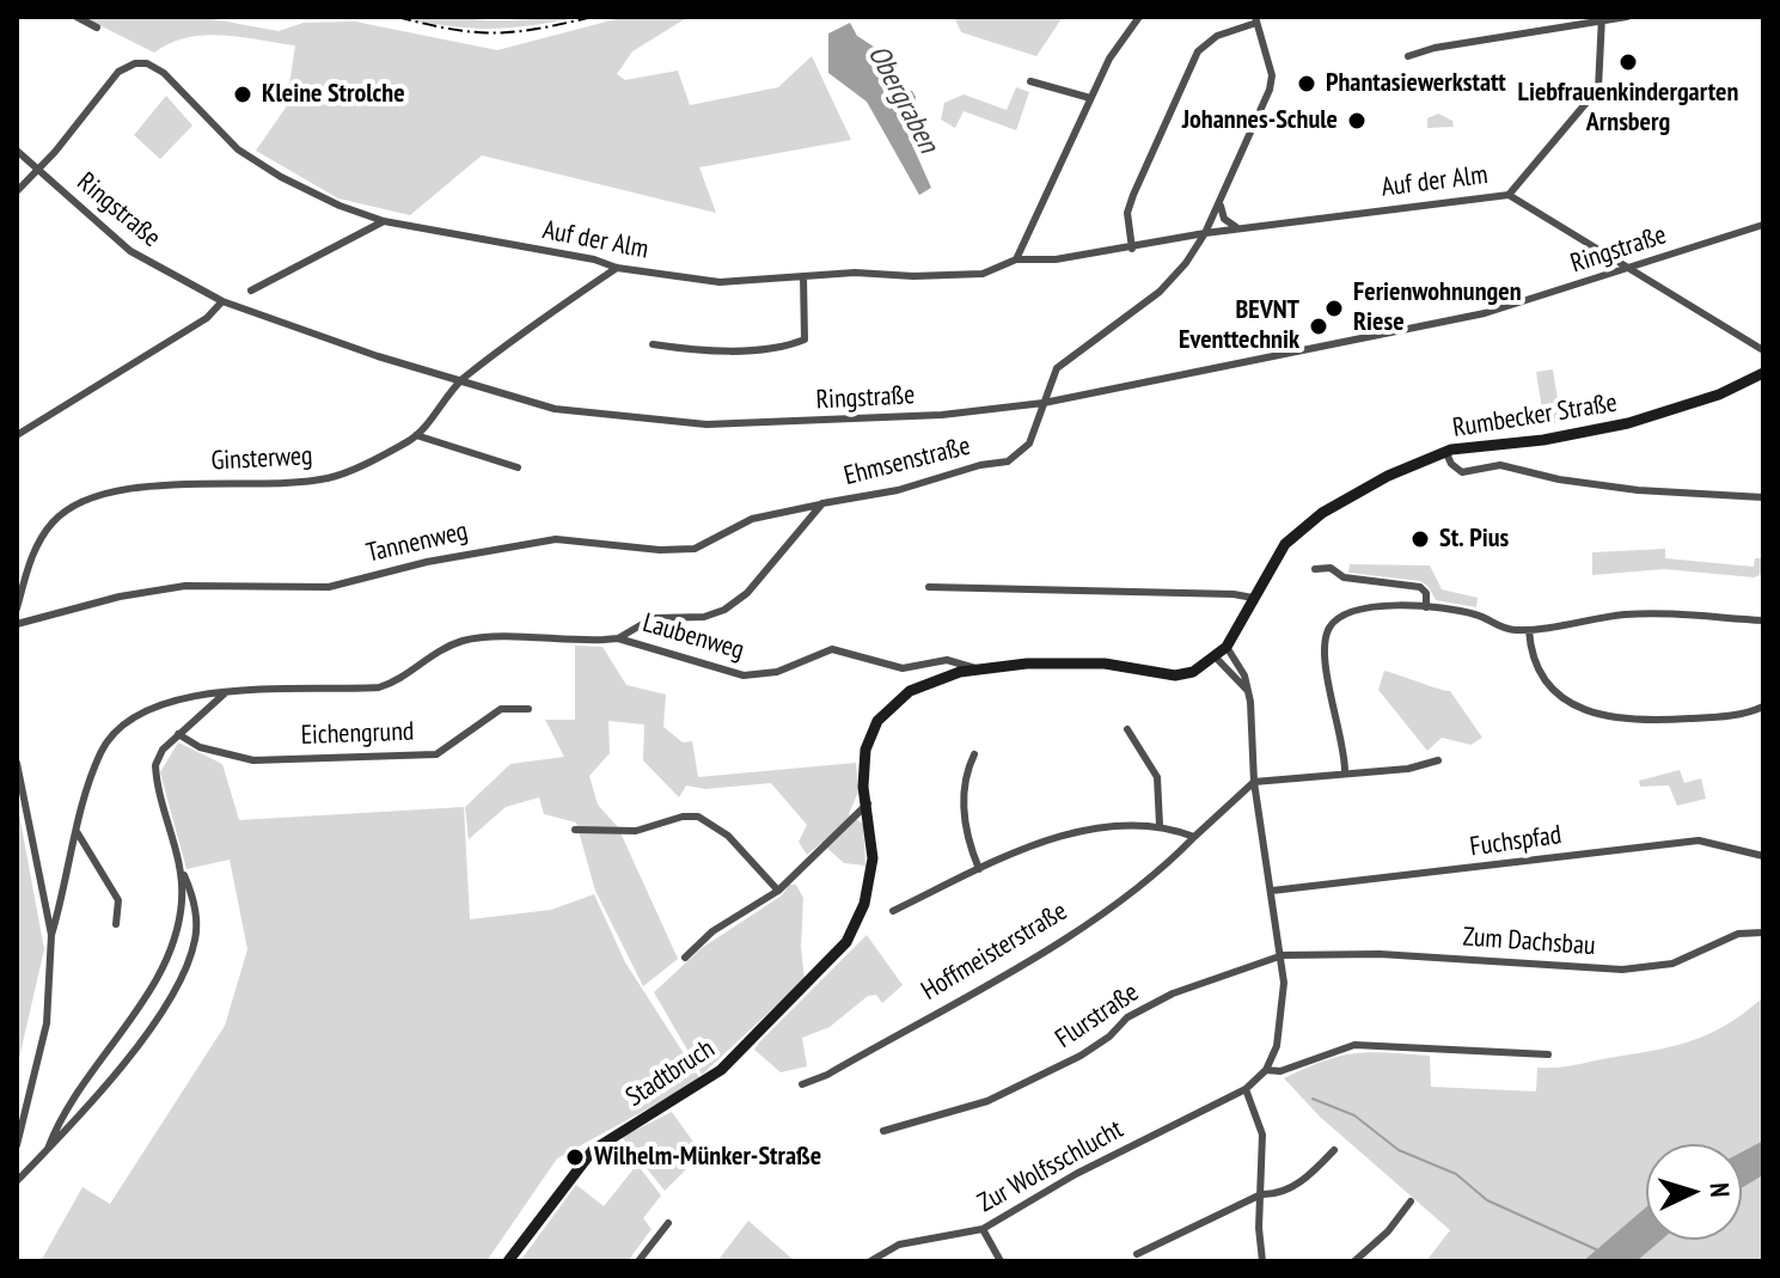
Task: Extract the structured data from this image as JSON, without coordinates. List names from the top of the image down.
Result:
{
  "streets": {
    "street": [
      "Auf der Alm",
      "Ringstraße",
      "Rumbecker Straße",
      "Ginsterweg",
      "Ehmsenstraße",
      "Tannenweg",
      "Laubenweg",
      "Eichengrund",
      "Fuchspfad",
      "Zum Dachsbau",
      "Hoffmeisterstraße",
      "Flurstraße",
      "Stadtbruch",
      "Zur Wolfsschlucht"
    ]
  },
  "crossings": [
    ["Auf der Alm", "Ringstraße"],
    ["Auf der Alm", "Ginsterweg"],
    ["Auf der Alm", "Ehmsenstraße"],
    ["Ringstraße", "Ginsterweg"],
    ["Ringstraße", "Ehmsenstraße"],
    ["Ehmsenstraße", "Tannenweg"],
    ["Ehmsenstraße", "Laubenweg"],
    ["Zum Dachsbau", "Flurstraße"]
  ],
  "water": ["Obergraben"],
  "places": [
    "Liebfrauenkindergarten Arnsberg",
    "Phantasiewerkstatt",
    "Kleine Strolche",
    "Johannes-Schule",
    "Ferienwohnungen Riese",
    "BEVNT Eventtechnik",
    "St. Pius",
    "Wilhelm-Münker-Straße"
  ],
  "north": "right"
}
